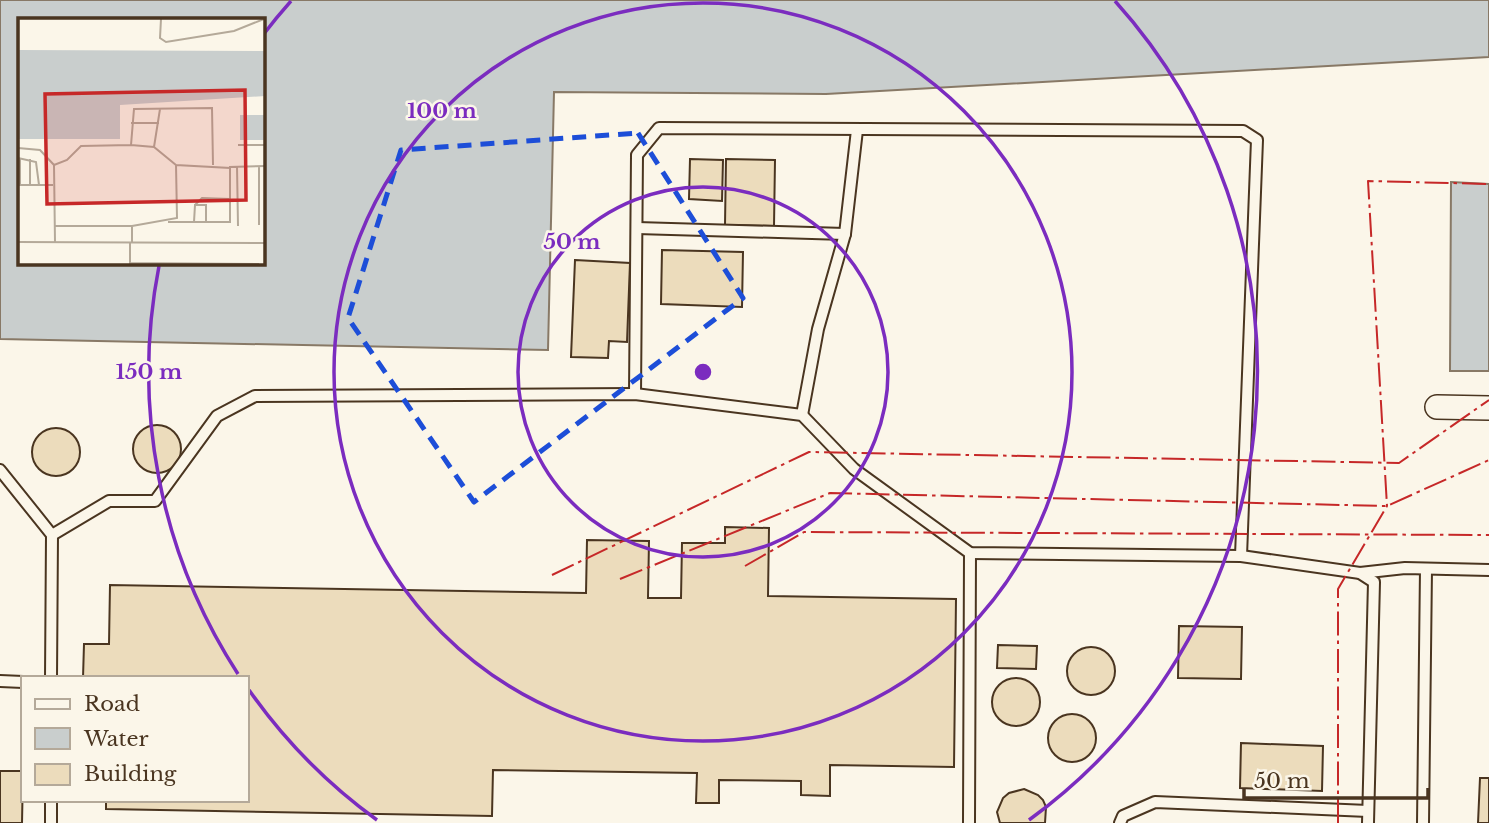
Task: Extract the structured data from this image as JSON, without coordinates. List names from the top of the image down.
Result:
{
  "legend": ["Road", "Water", "Building"],
  "scale_bar": "50 m",
  "rings": ["100 m", "50 m", "150 m"]
}
